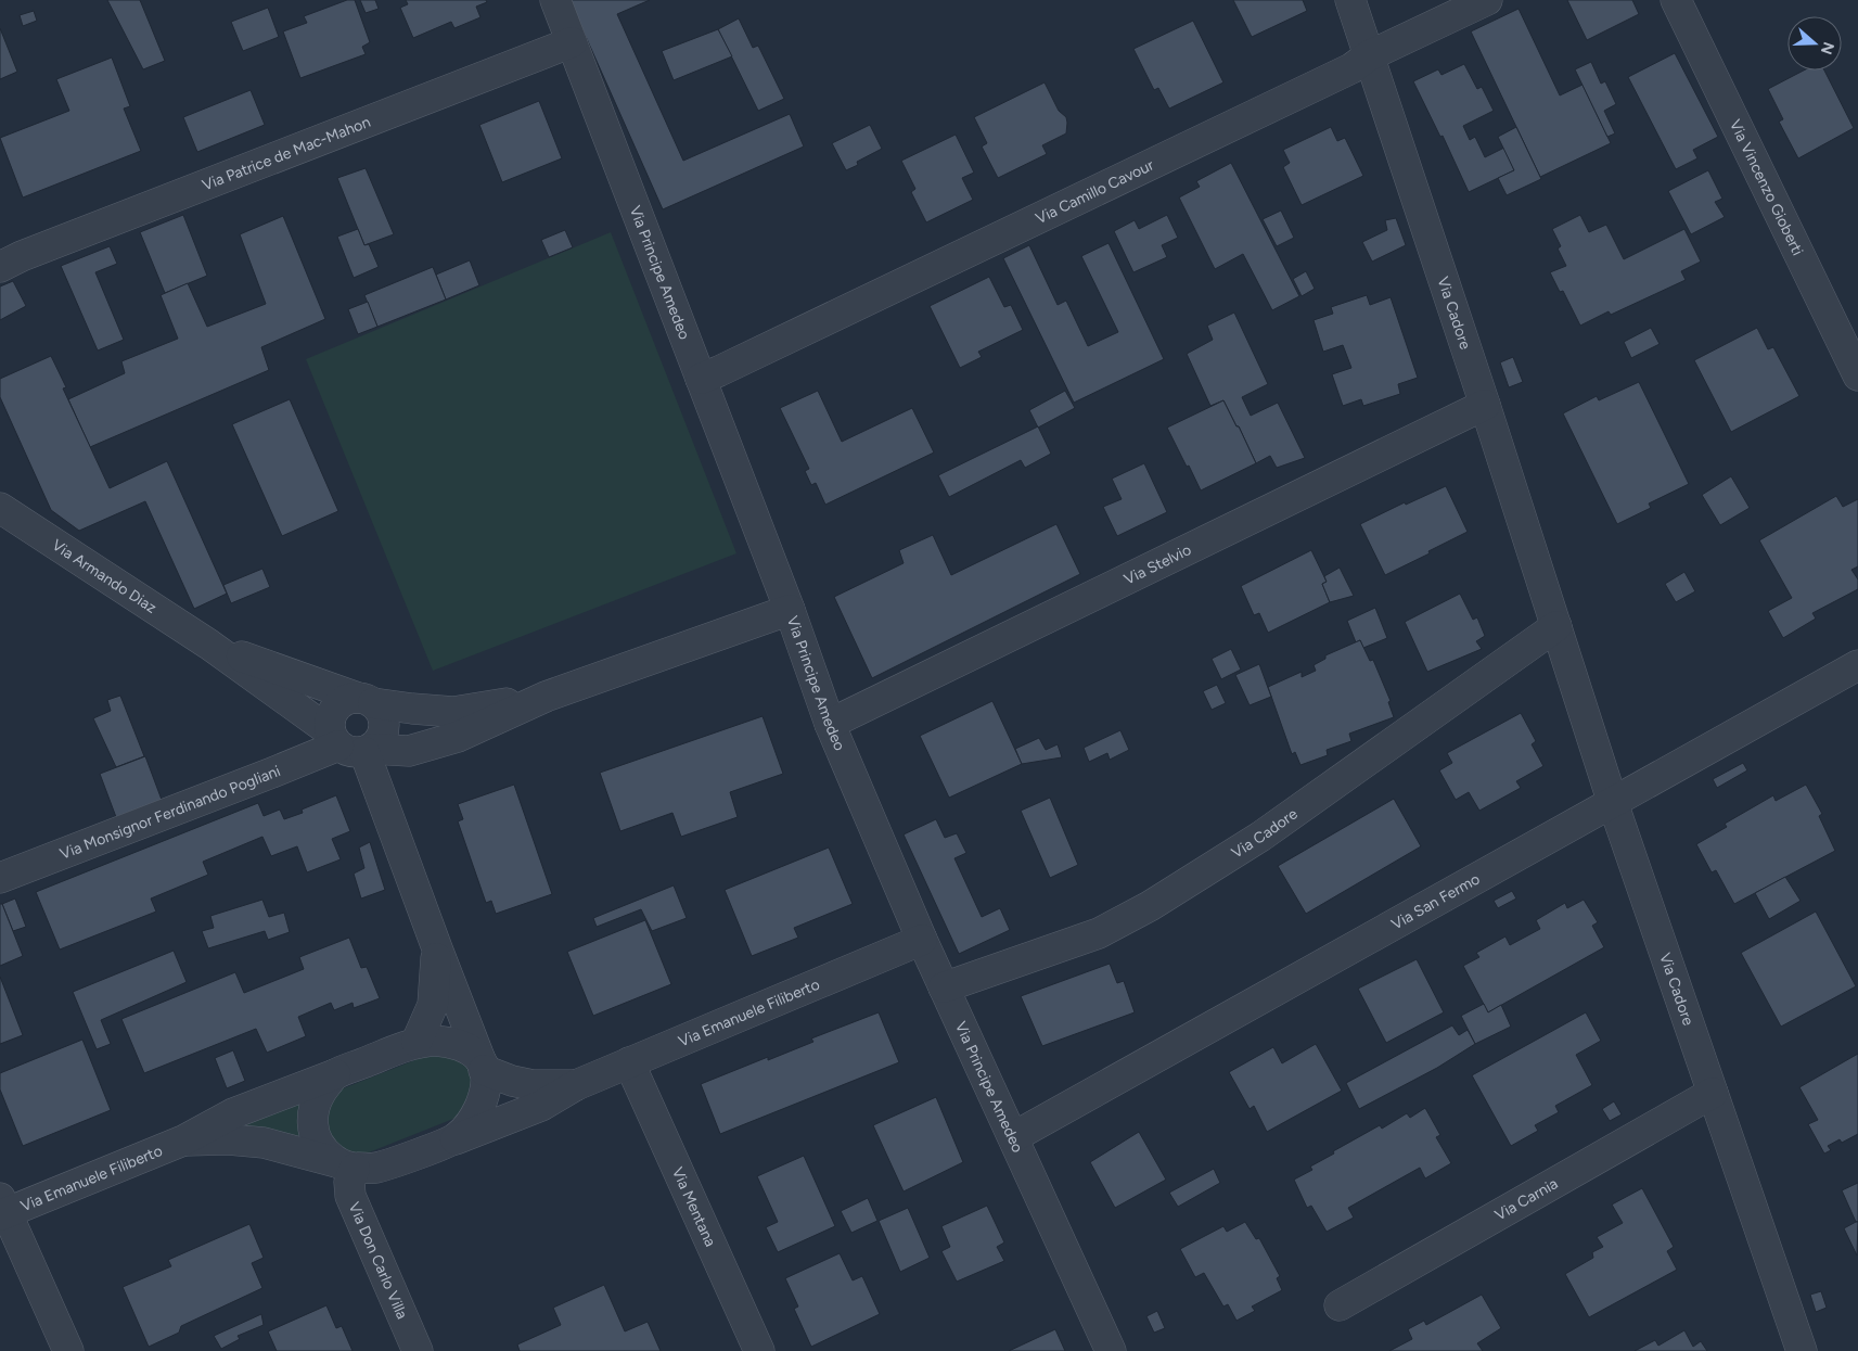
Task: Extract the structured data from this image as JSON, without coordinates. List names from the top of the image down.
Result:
{
  "streets": {
    "street": [
      "Via Patrice de Mac-Mahon",
      "Via Vincenzo Gioberti",
      "Via Camillo Cavour",
      "Via Principe Amedeo",
      "Via Cadore",
      "Via Stelvio",
      "Via Armando Diaz",
      "Via Monsignor Ferdinando Pogliani",
      "Via San Fermo",
      "Via Emanuele Filiberto",
      "Via Carnia",
      "Via Mentana",
      "Via Don Carlo Villa"
    ]
  },
  "crossings": [
    ["Via Patrice de Mac-Mahon", "Via Principe Amedeo"],
    ["Via Camillo Cavour", "Via Principe Amedeo"],
    ["Via Camillo Cavour", "Via Cadore"],
    ["Via Principe Amedeo", "Via Cadore"],
    ["Via Principe Amedeo", "Via Stelvio"],
    ["Via Principe Amedeo", "Via Monsignor Ferdinando Pogliani"],
    ["Via Principe Amedeo", "Via San Fermo"],
    ["Via Principe Amedeo", "Via Emanuele Filiberto"],
    ["Via Cadore", "Via Stelvio"],
    ["Via Cadore", "Via San Fermo"],
    ["Via Cadore", "Via Carnia"],
    ["Via Armando Diaz", "Via Monsignor Ferdinando Pogliani"],
    ["Via Emanuele Filiberto", "Via Mentana"],
    ["Via Emanuele Filiberto", "Via Don Carlo Villa"]
  ],
  "north": "right"
}
